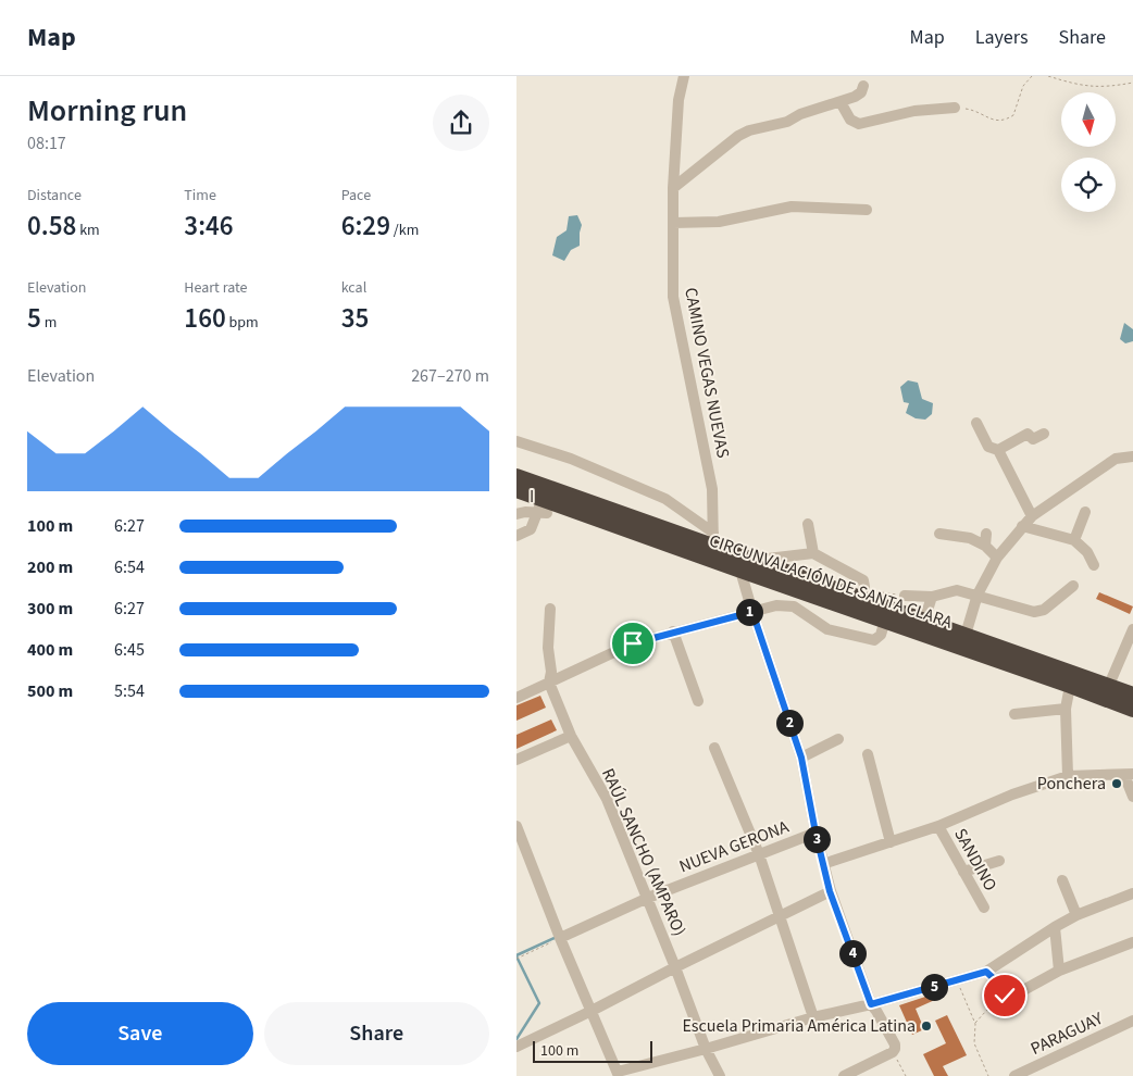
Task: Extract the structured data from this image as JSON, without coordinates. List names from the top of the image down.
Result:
{
  "streets": {
    "highway": ["CIRCUNVALACIÓN DE SANTA CLARA"],
    "street": [
      "CAMINO VEGAS NUEVAS",
      "I",
      "NUEVA GERONA",
      "RAÚL SANCHO (AMPARO)",
      "SANDINO",
      "PARAGUAY"
    ]
  },
  "crossings": [
    ["CAMINO VEGAS NUEVAS", "CIRCUNVALACIÓN DE SANTA CLARA"],
    ["I", "CIRCUNVALACIÓN DE SANTA CLARA"],
    ["NUEVA GERONA", "RAÚL SANCHO (AMPARO)"]
  ],
  "places": ["Ponchera", "Escuela Primaria América Latina"],
  "scale_bar": "100 m",
  "north": "bottom",
  "page": {
    "header": "Map",
    "nav": ["Map", "Layers", "Share"],
    "heading": ["Morning run", "08:17"],
    "stats": [
      ["Distance", "0.58 km"],
      ["Time", "3:46"],
      ["Pace", "6:29 /km"],
      ["Elevation", "5 m"],
      ["Heart rate", "160 bpm"],
      ["kcal", "35"]
    ],
    "chart": ["Elevation", "267–270 m"],
    "list": [
      {
        "name": "100 m",
        "note": "6:27"
      },
      {
        "name": "200 m",
        "note": "6:54"
      },
      {
        "name": "300 m",
        "note": "6:27"
      },
      {
        "name": "400 m",
        "note": "6:45"
      },
      {
        "name": "500 m",
        "note": "5:54"
      }
    ],
    "pins": [
      "1",
      "2",
      "3",
      "4",
      "5"
    ],
    "buttons": ["Save", "Share"],
    "scale": "100 m"
  }
}
